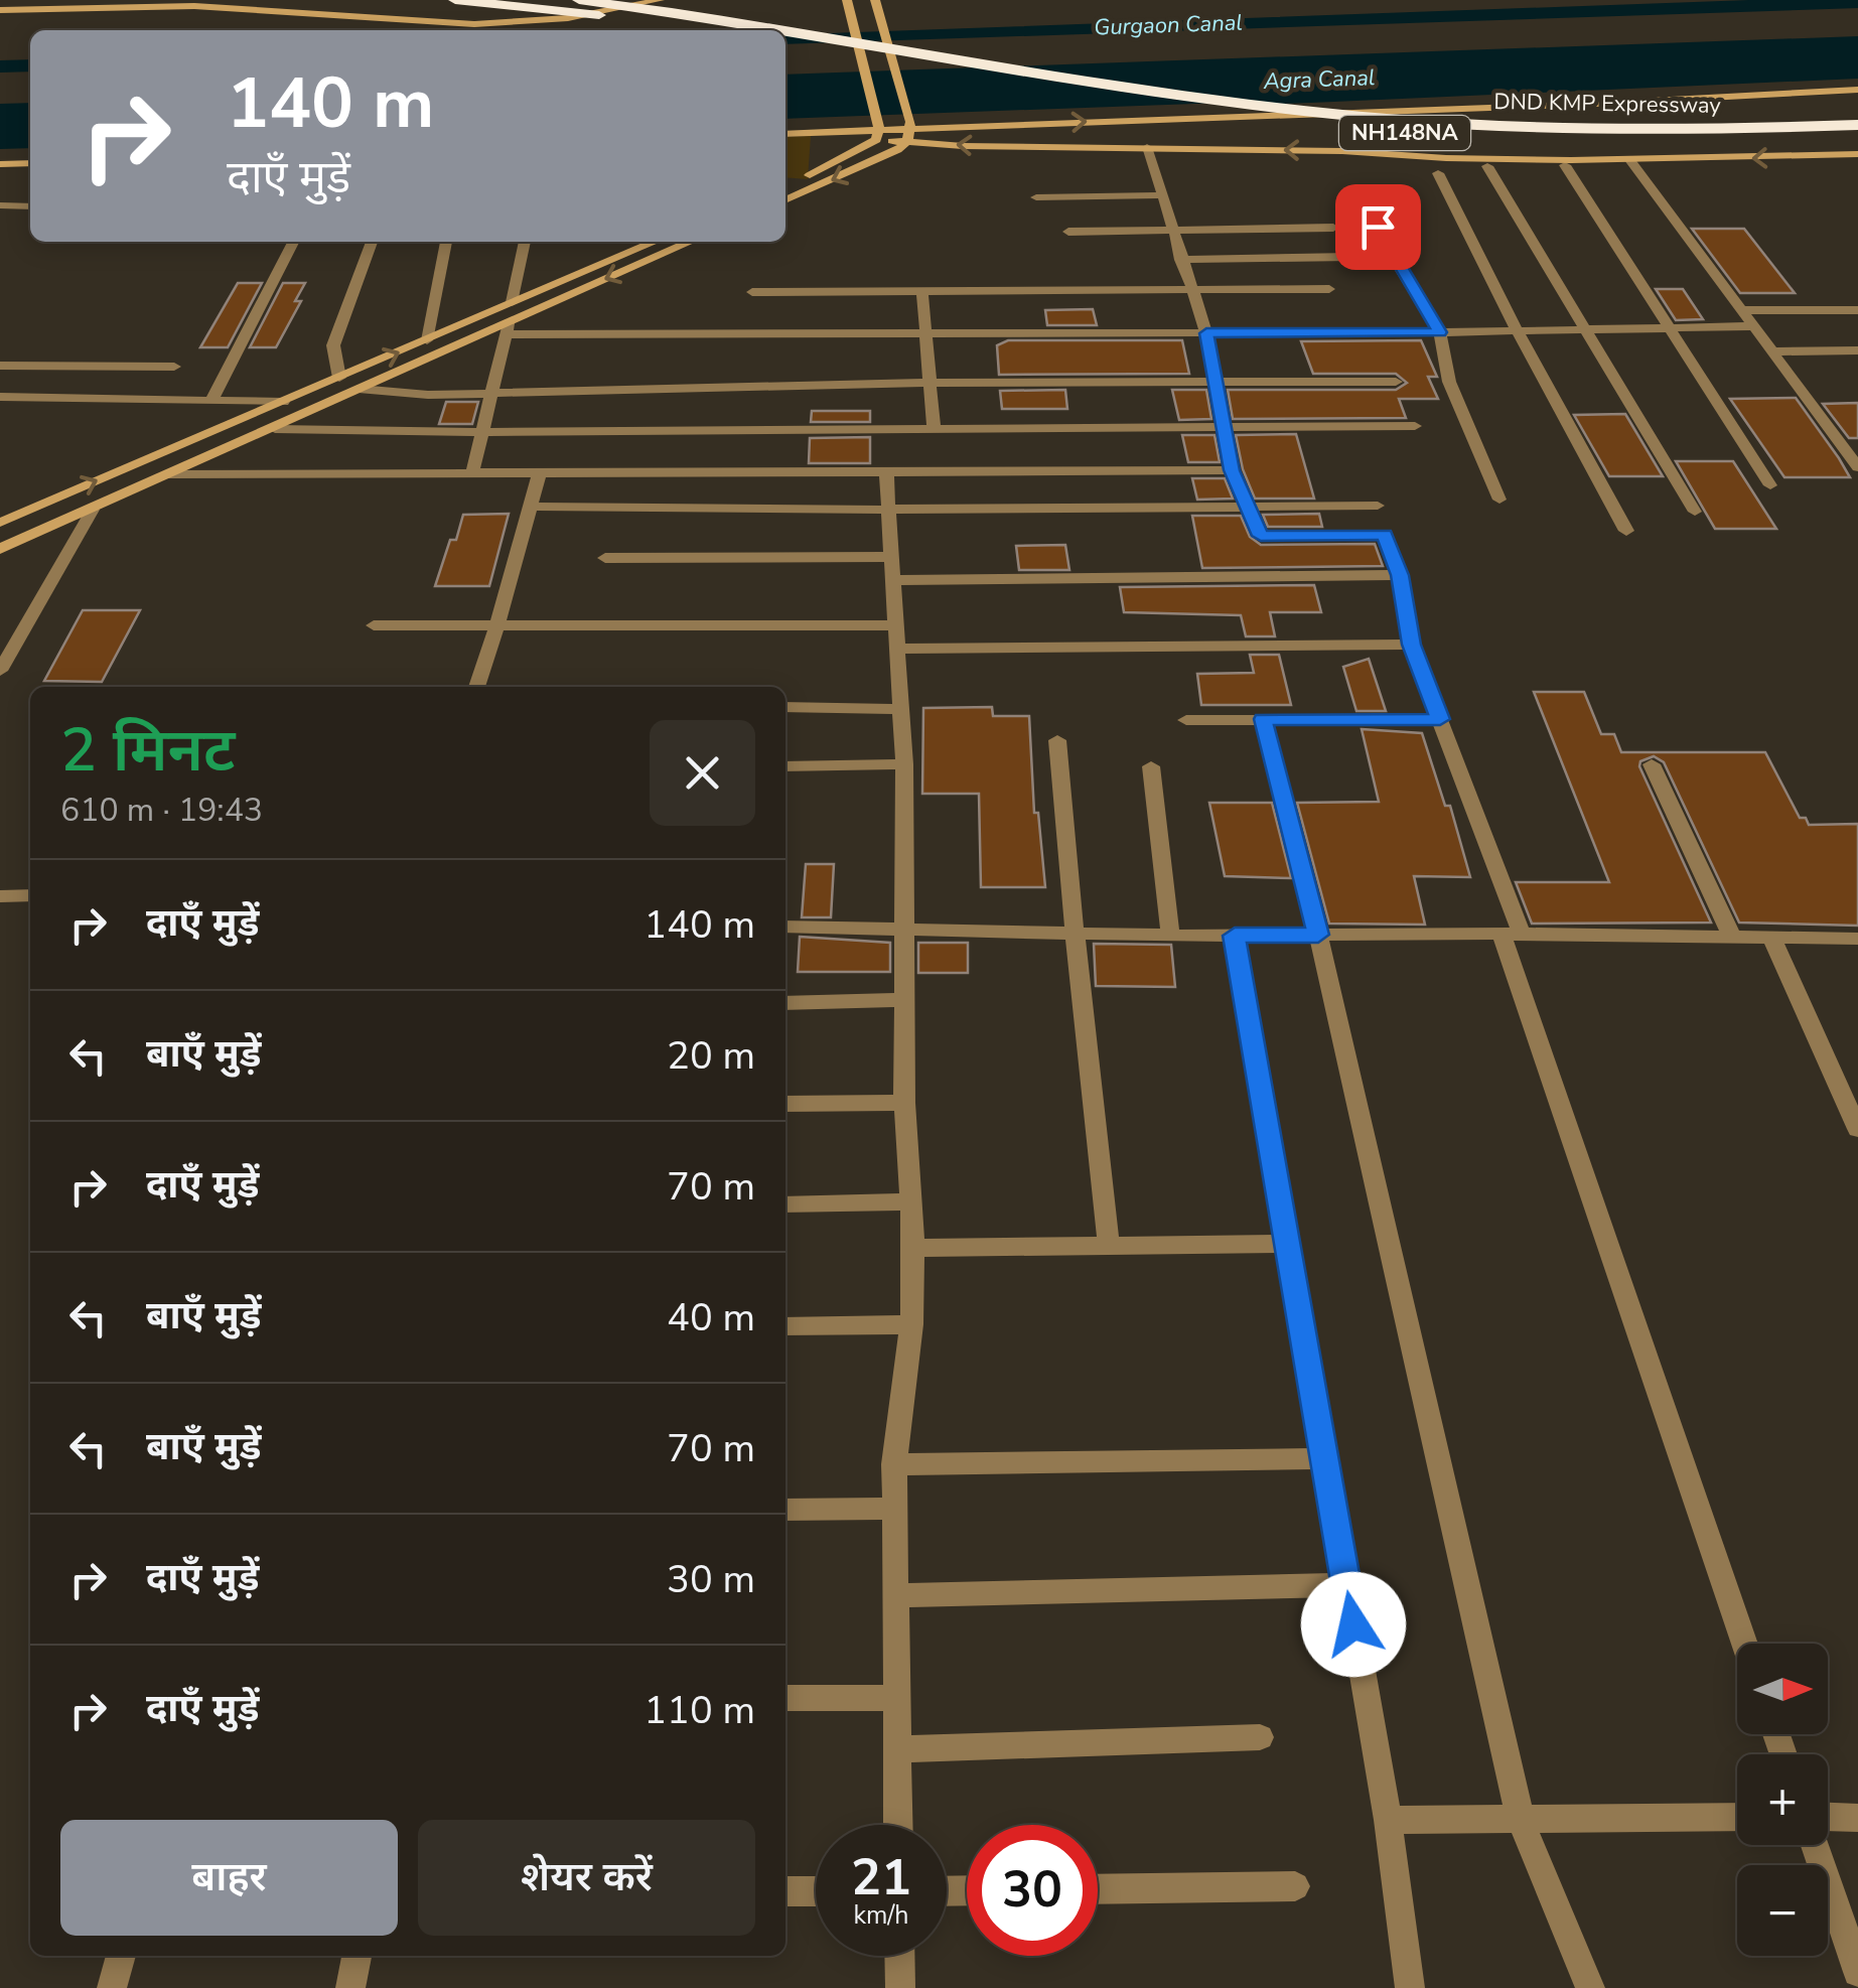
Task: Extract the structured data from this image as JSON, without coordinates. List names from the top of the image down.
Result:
{
  "streets": {
    "highway": ["DND KMP Expressway", "NH148NA"]
  },
  "water": ["Gurgaon Canal", "Agra Canal"],
  "north": "right",
  "page": {
    "turn": ["140 m", "दाएँ मुड़ें"],
    "heading": ["2 मिनट", "610 m · 19:43"],
    "list": [
      {
        "name": "दाएँ मुड़ें",
        "value": "140 m"
      },
      {
        "name": "बाएँ मुड़ें",
        "value": "20 m"
      },
      {
        "name": "दाएँ मुड़ें",
        "value": "70 m"
      },
      {
        "name": "बाएँ मुड़ें",
        "value": "40 m"
      },
      {
        "name": "बाएँ मुड़ें",
        "value": "70 m"
      },
      {
        "name": "दाएँ मुड़ें",
        "value": "30 m"
      },
      {
        "name": "दाएँ मुड़ें",
        "value": "110 m"
      }
    ],
    "map_buttons": ["+", "−"],
    "buttons": ["बाहर", "शेयर करें"],
    "speed": "21 km/h",
    "limit": "30"
  }
}
